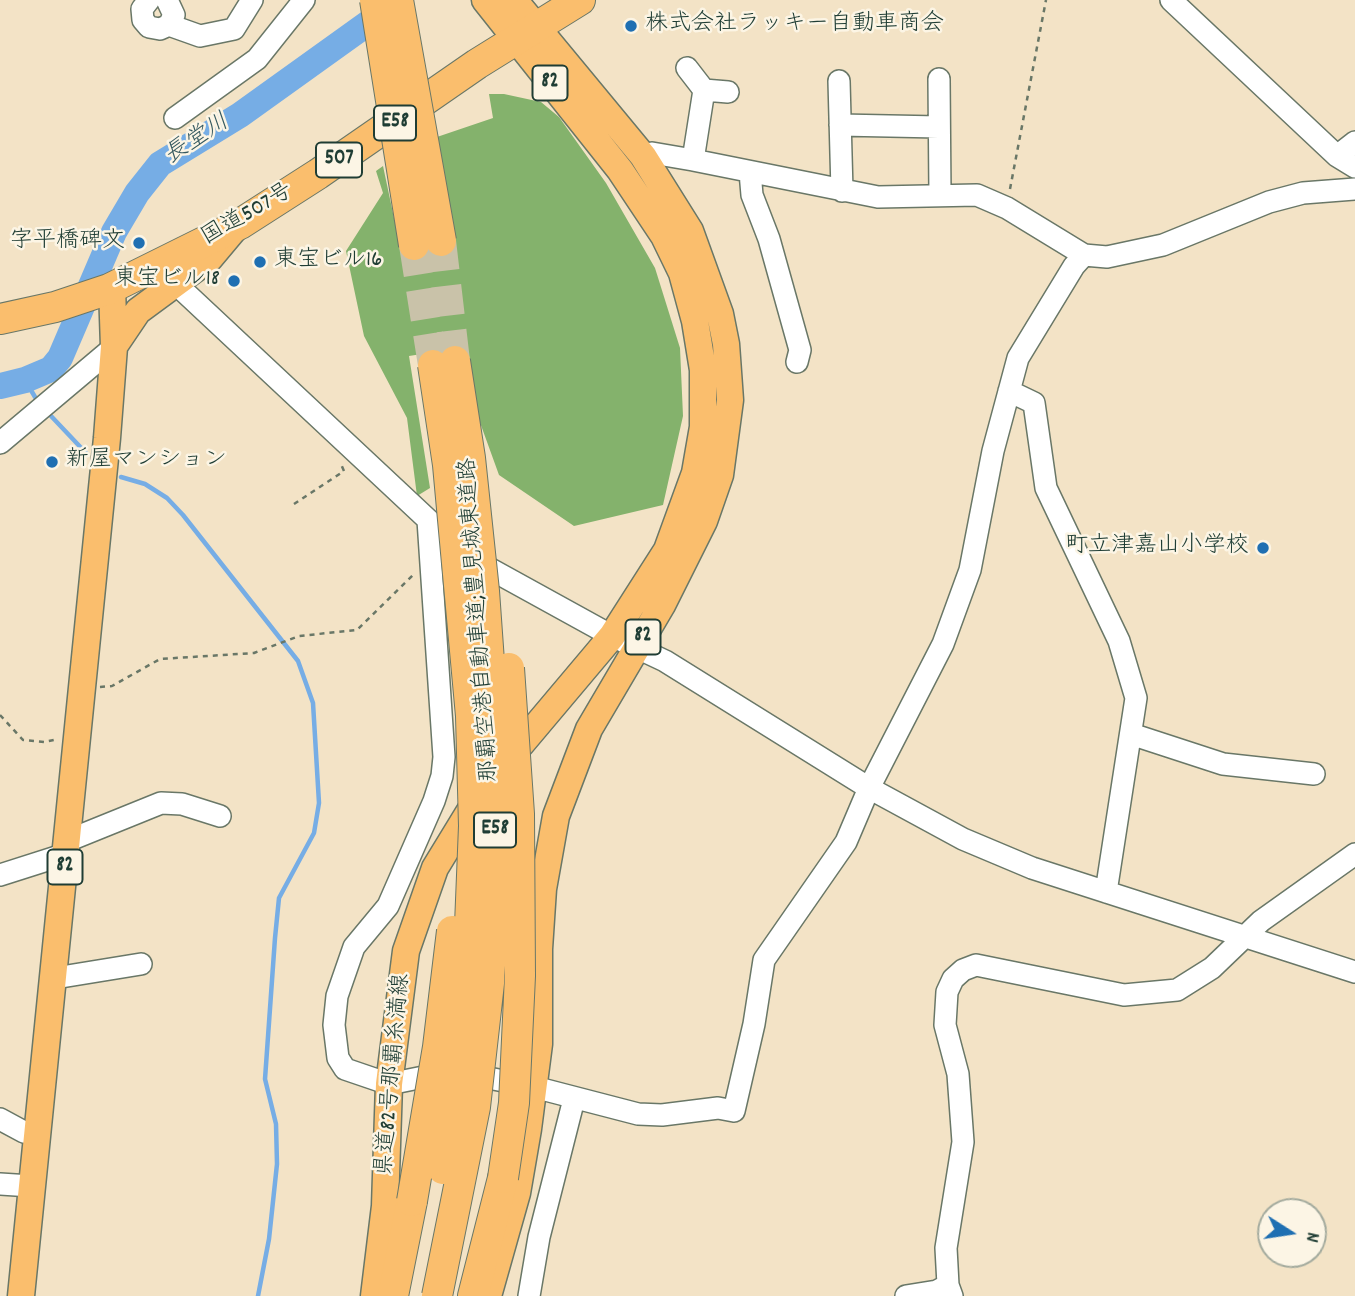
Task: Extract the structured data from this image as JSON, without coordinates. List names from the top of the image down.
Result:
{
  "streets": {
    "highway": [
      "E58",
      "507",
      "国道507号",
      "那覇空港自動車道;豊見城東道路"
    ],
    "main road": ["82", "県道82号那覇糸満線"]
  },
  "crossings": [
    ["82", "国道507号"],
    ["国道507号", "県道82号那覇糸満線"]
  ],
  "water": ["長堂川"],
  "places": [
    "株式会社ラッキー自動車商会",
    "字平橋碑文",
    "東宝ビル16",
    "東宝ビル18",
    "新屋マンション",
    "町立津嘉山小学校"
  ],
  "north": "right"
}
